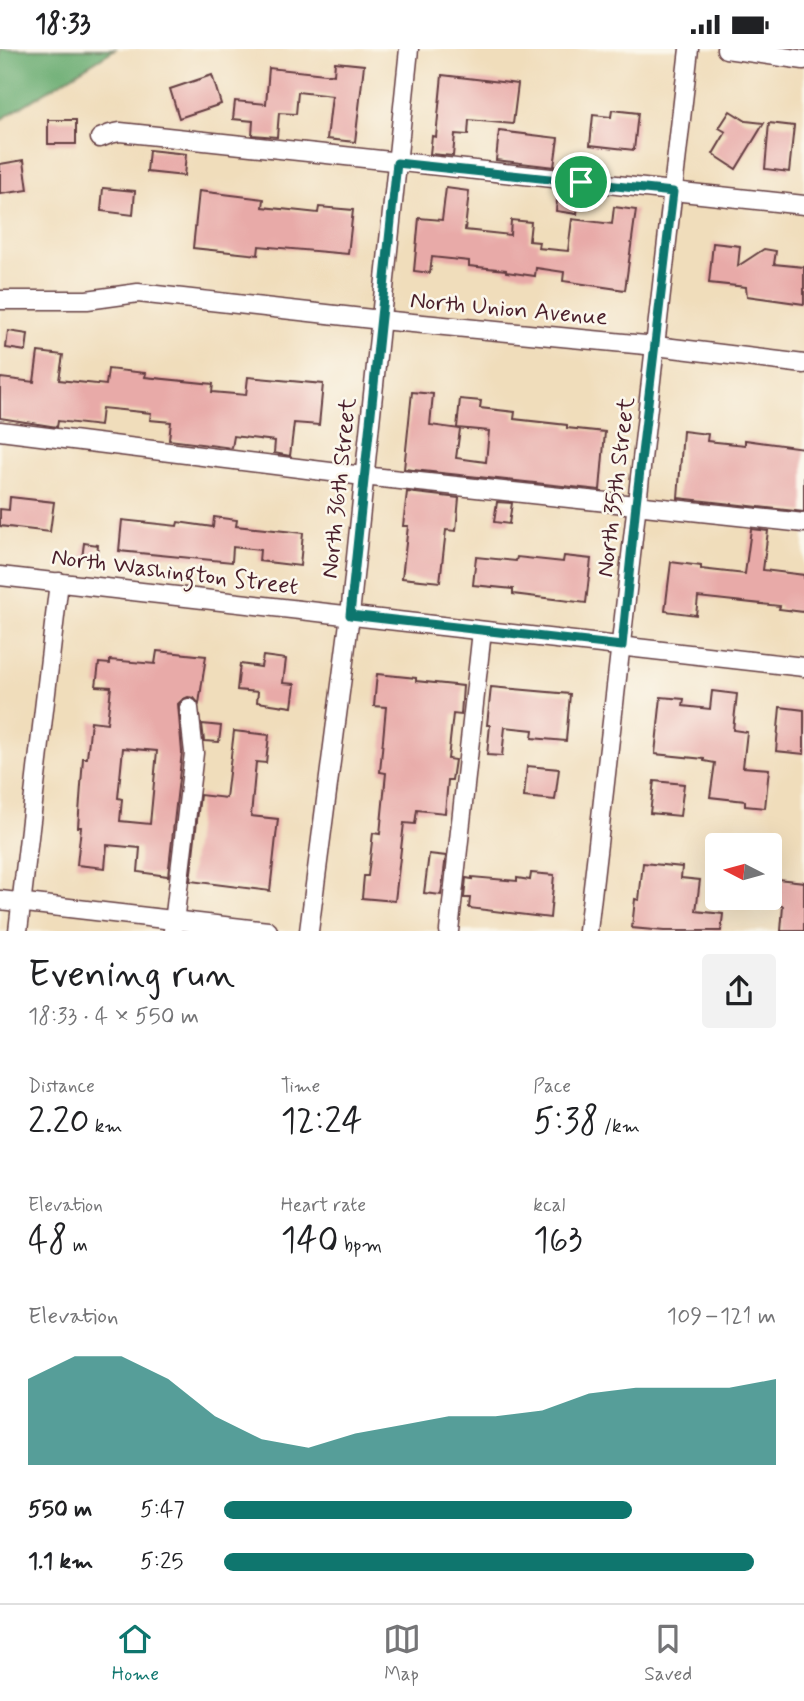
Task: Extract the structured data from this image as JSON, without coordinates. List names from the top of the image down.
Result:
{
  "streets": {
    "street": [
      "North Union Avenue",
      "North 35th Street",
      "North 36th Street",
      "North Washington Street"
    ]
  },
  "crossings": [
    ["North Union Avenue", "North 35th Street"],
    ["North Union Avenue", "North 36th Street"],
    ["North 35th Street", "North Washington Street"],
    ["North 36th Street", "North Washington Street"]
  ],
  "north": "left",
  "page": {
    "status": "18:33",
    "heading": ["Evening run", "18:33 · 4 × 550 m"],
    "stats": [
      ["Distance", "2.20 km"],
      ["Time", "12:24"],
      ["Pace", "5:38 /km"],
      ["Elevation", "48 m"],
      ["Heart rate", "140 bpm"],
      ["kcal", "163"]
    ],
    "chart": ["Elevation", "109–121 m"],
    "list": [
      {
        "name": "550 m",
        "note": "5:47"
      },
      {
        "name": "1.1 km",
        "note": "5:25"
      }
    ],
    "tabs": ["Home", "Map", "Saved"]
  }
}
